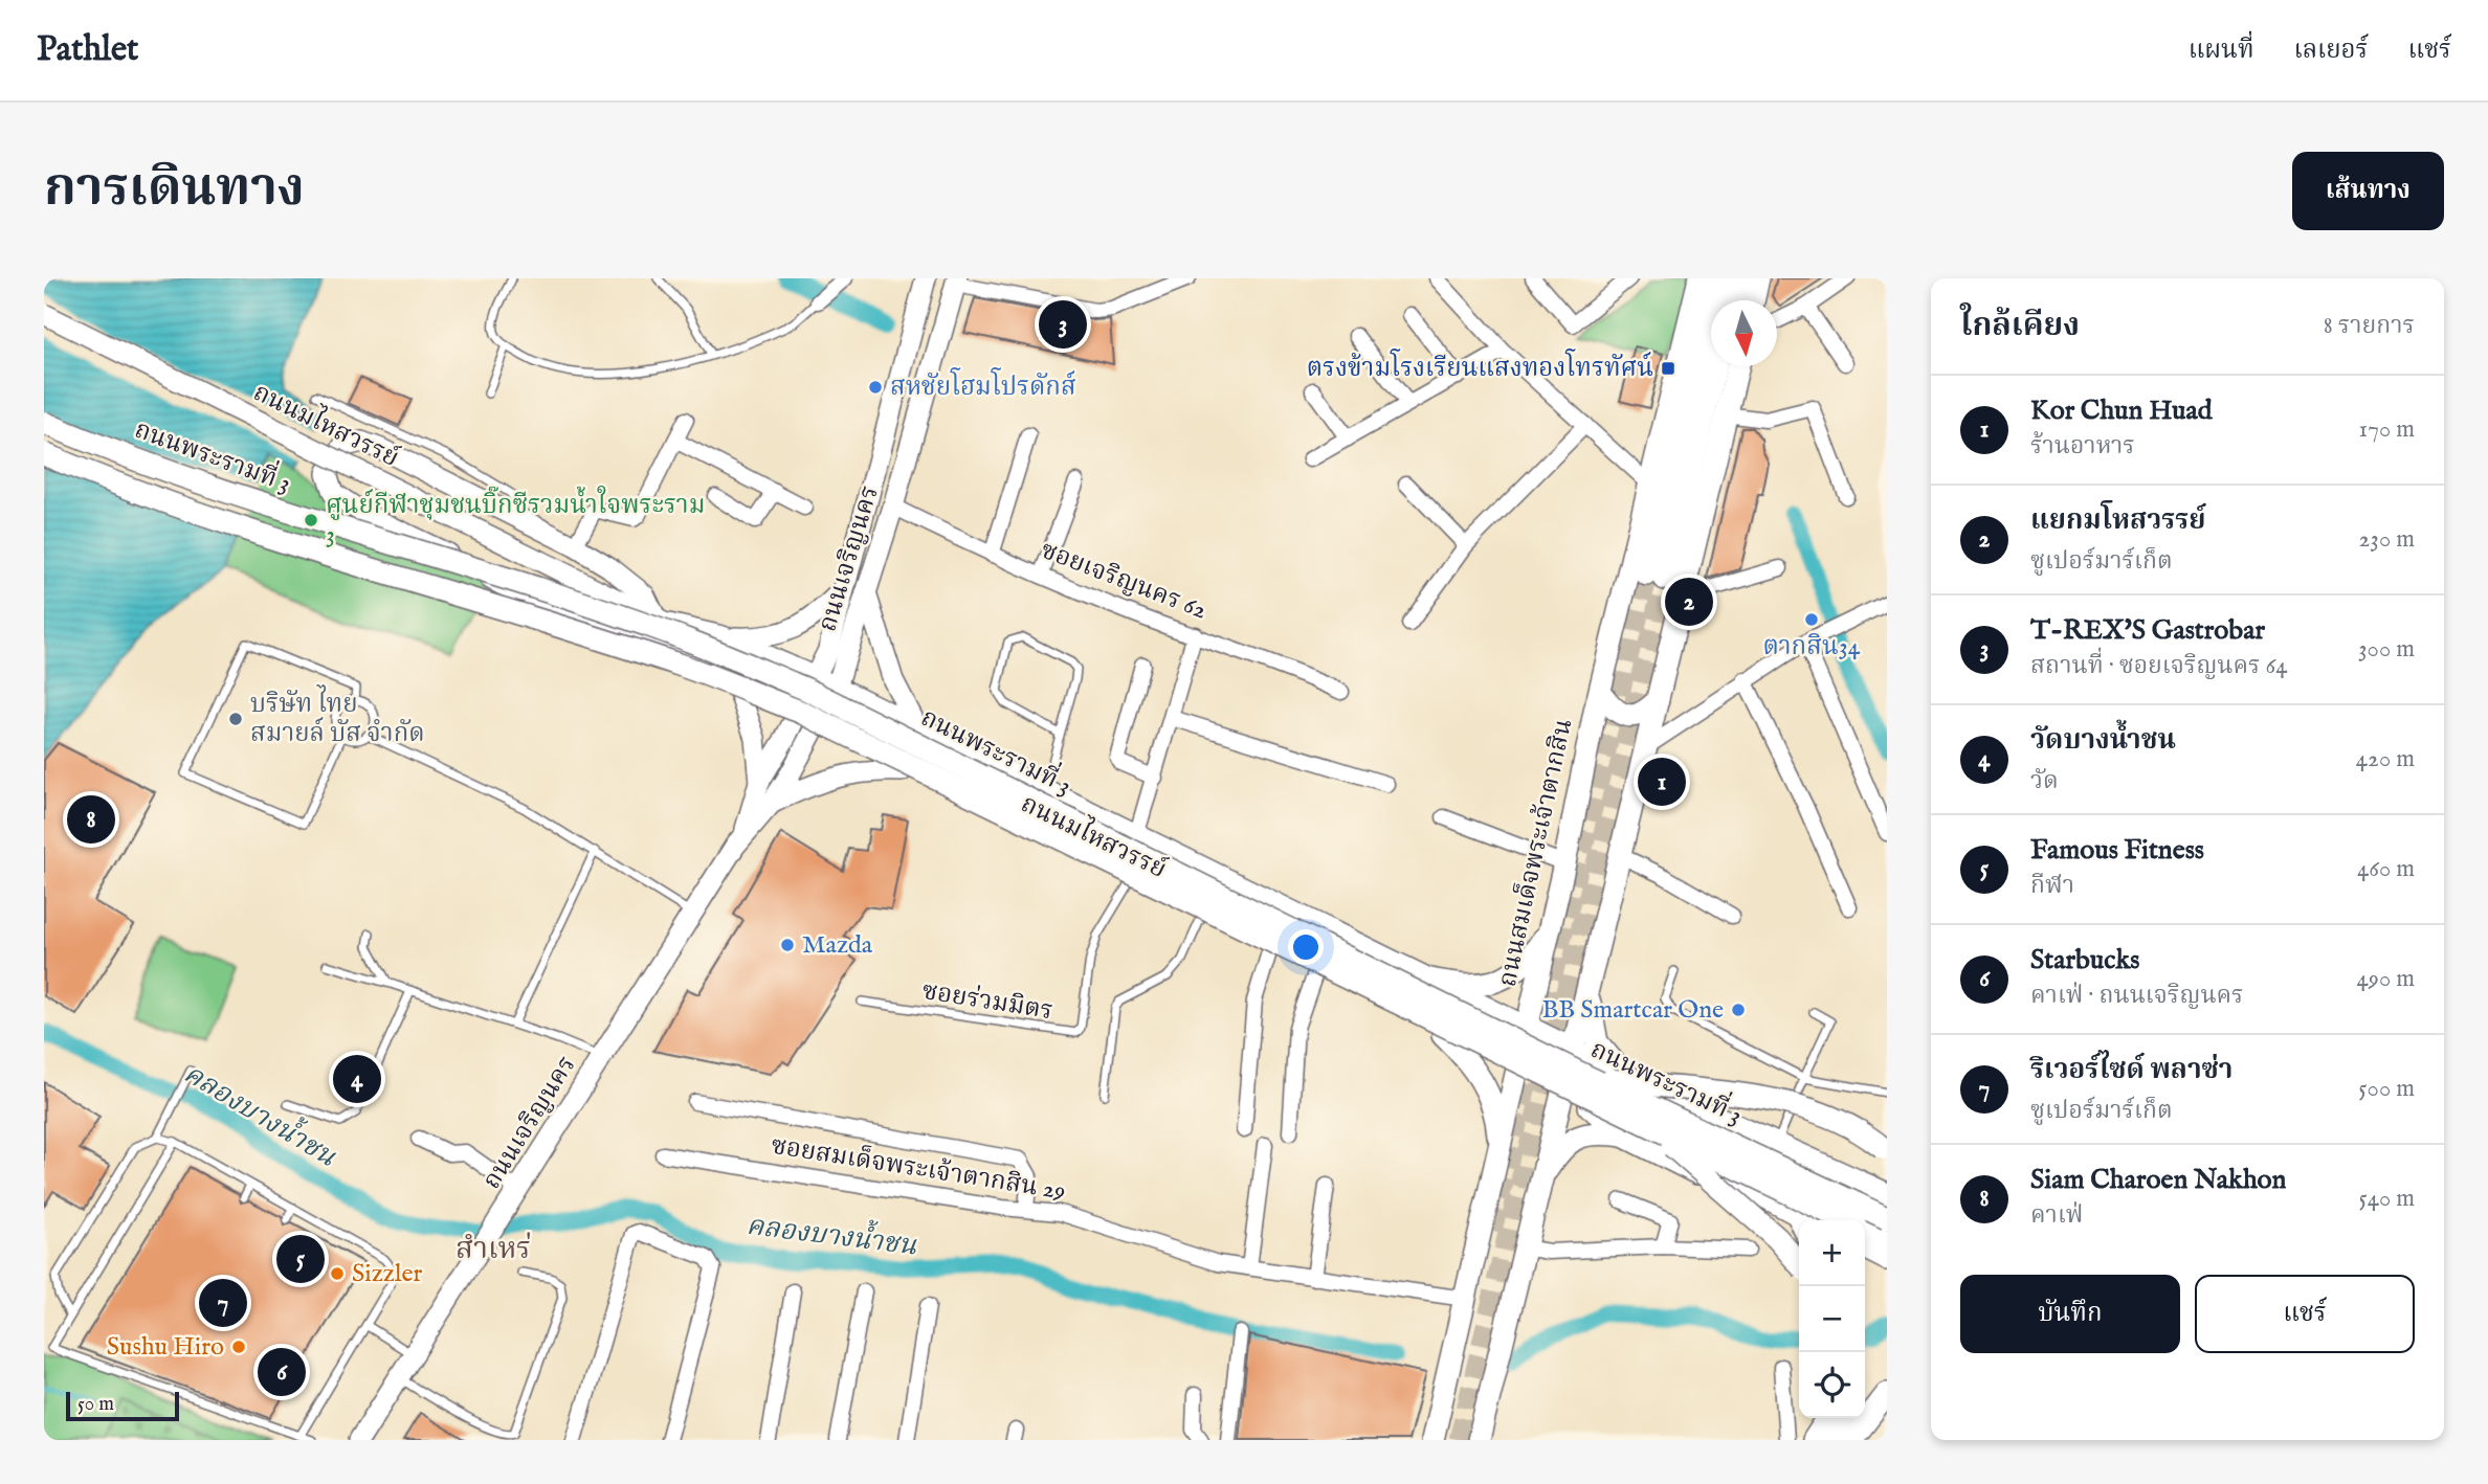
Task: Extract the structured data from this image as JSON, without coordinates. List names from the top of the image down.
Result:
{
  "streets": {
    "main road": [
      "ถนนมไหสวรรย์",
      "ถนนพระรามที่ 3",
      "ถนนเจริญนคร",
      "ถนนสมเด็จพระเจ้าตากสิน"
    ],
    "street": ["ซอยเจริญนคร 62", "ซอยสมเด็จพระเจ้าตากสิน 29"],
    "lane": ["ซอยร่วมมิตร"]
  },
  "crossings": [
    ["ถนนมไหสวรรย์", "ถนนเจริญนคร"],
    ["ถนนมไหสวรรย์", "ถนนสมเด็จพระเจ้าตากสิน"],
    ["ถนนมไหสวรรย์", "ซอยร่วมมิตร"],
    ["ถนนเจริญนคร", "ซอยเจริญนคร 62"],
    ["ถนนสมเด็จพระเจ้าตากสิน", "ซอยสมเด็จพระเจ้าตากสิน 29"]
  ],
  "districts": ["สำเหร่"],
  "water": ["คลองบางน้ำชน"],
  "places": {
    "transit": ["ตรงข้ามโรงเรียนแสงทองโทรทัศน์"],
    "other": [
      "สหชัยโฮมโปรดักส์",
      "ศูนย์กีฬาชุมชนบิ๊กซีรวมน้ำใจพระราม 3",
      "ตากสิน34",
      "บริษัท ไทย สมายล์ บัส จำกัด",
      "Mazda",
      "BB Smartcar One",
      "Sizzler",
      "Sushu Hiro"
    ]
  },
  "scale_bar": "50 m",
  "north": "bottom",
  "page": {
    "header": "Pathlet",
    "nav": ["แผนที่", "เลเยอร์", "แชร์"],
    "title": "การเดินทาง",
    "buttons": [
      "เส้นทาง",
      ["บันทึก", "แชร์"]
    ],
    "heading": ["ใกล้เคียง", "8 รายการ"],
    "pins": [
      "3",
      "2",
      "1",
      "8",
      "4",
      "5",
      "7",
      "6"
    ],
    "list": [
      {
        "mark": "1",
        "name": "Kor Chun Huad",
        "note": "ร้านอาหาร",
        "value": "170 m"
      },
      {
        "mark": "2",
        "name": "แยกมโหสวรรย์",
        "note": "ซูเปอร์มาร์เก็ต",
        "value": "230 m"
      },
      {
        "mark": "3",
        "name": "T-REX'S Gastrobar",
        "note": "สถานที่ · ซอยเจริญนคร 64",
        "value": "300 m"
      },
      {
        "mark": "4",
        "name": "วัดบางน้ำชน",
        "note": "วัด",
        "value": "420 m"
      },
      {
        "mark": "5",
        "name": "Famous Fitness",
        "note": "กีฬา",
        "value": "460 m"
      },
      {
        "mark": "6",
        "name": "Starbucks",
        "note": "คาเฟ่ · ถนนเจริญนคร",
        "value": "490 m"
      },
      {
        "mark": "7",
        "name": "ริเวอร์ไซด์ พลาซ่า",
        "note": "ซูเปอร์มาร์เก็ต",
        "value": "500 m"
      },
      {
        "mark": "8",
        "name": "Siam Charoen Nakhon",
        "note": "คาเฟ่",
        "value": "540 m"
      }
    ],
    "map_buttons": ["+", "−"],
    "scale": "50 m"
  }
}
